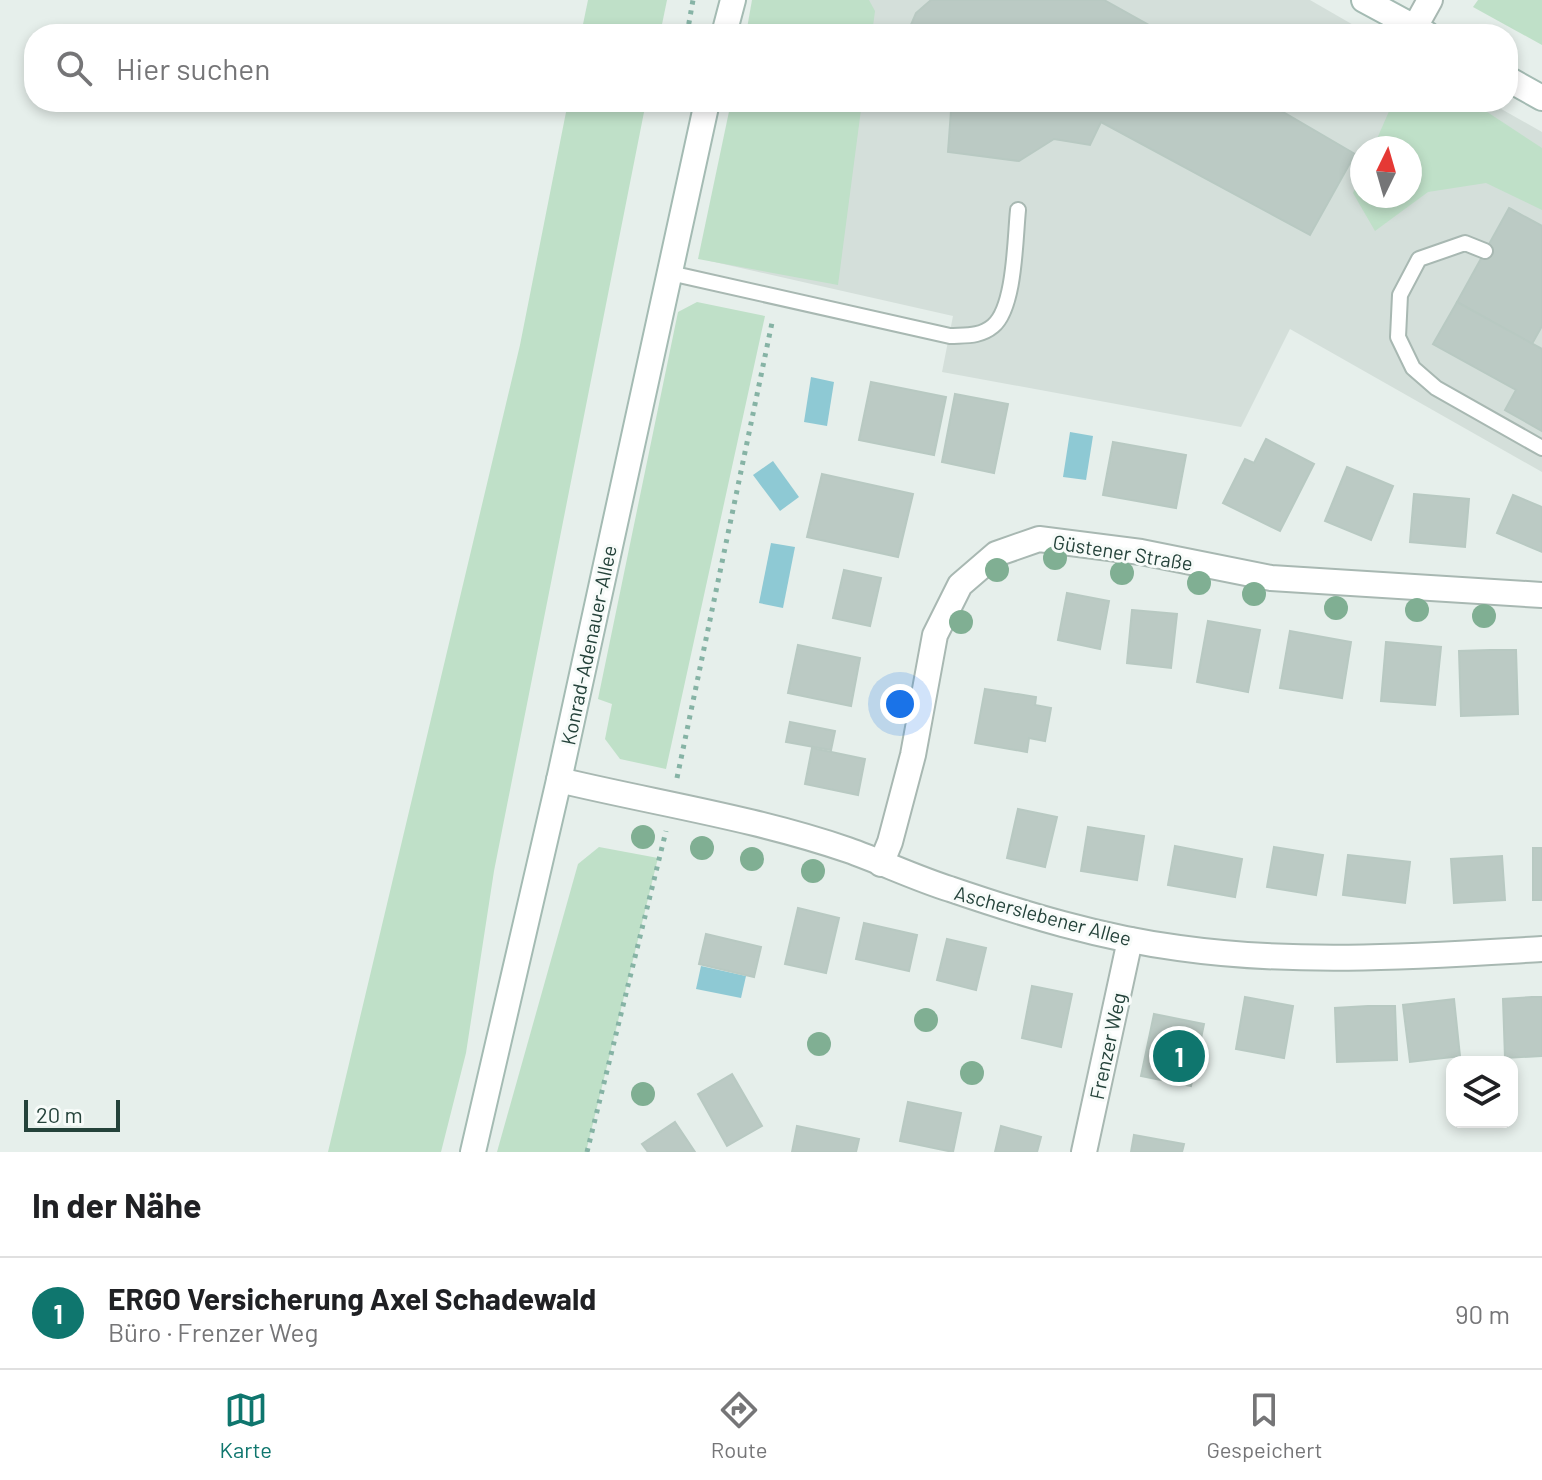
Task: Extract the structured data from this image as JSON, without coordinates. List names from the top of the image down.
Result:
{
  "streets": {
    "street": [
      "Güstener Straße",
      "Konrad-Adenauer-Allee",
      "Ascherslebener Allee",
      "Frenzer Weg"
    ]
  },
  "crossings": [
    ["Güstener Straße", "Ascherslebener Allee"],
    ["Konrad-Adenauer-Allee", "Ascherslebener Allee"],
    ["Ascherslebener Allee", "Frenzer Weg"]
  ],
  "scale_bar": "20 m",
  "north": "top",
  "page": {
    "search": "Hier suchen",
    "pins": "1",
    "scale": "20 m",
    "heading": "In der Nähe",
    "list": [
      {
        "mark": "1",
        "name": "ERGO Versicherung Axel Schadewald",
        "note": "Büro · Frenzer Weg",
        "value": "90 m"
      }
    ],
    "nav": ["Karte", "Route", "Gespeichert"]
  }
}
